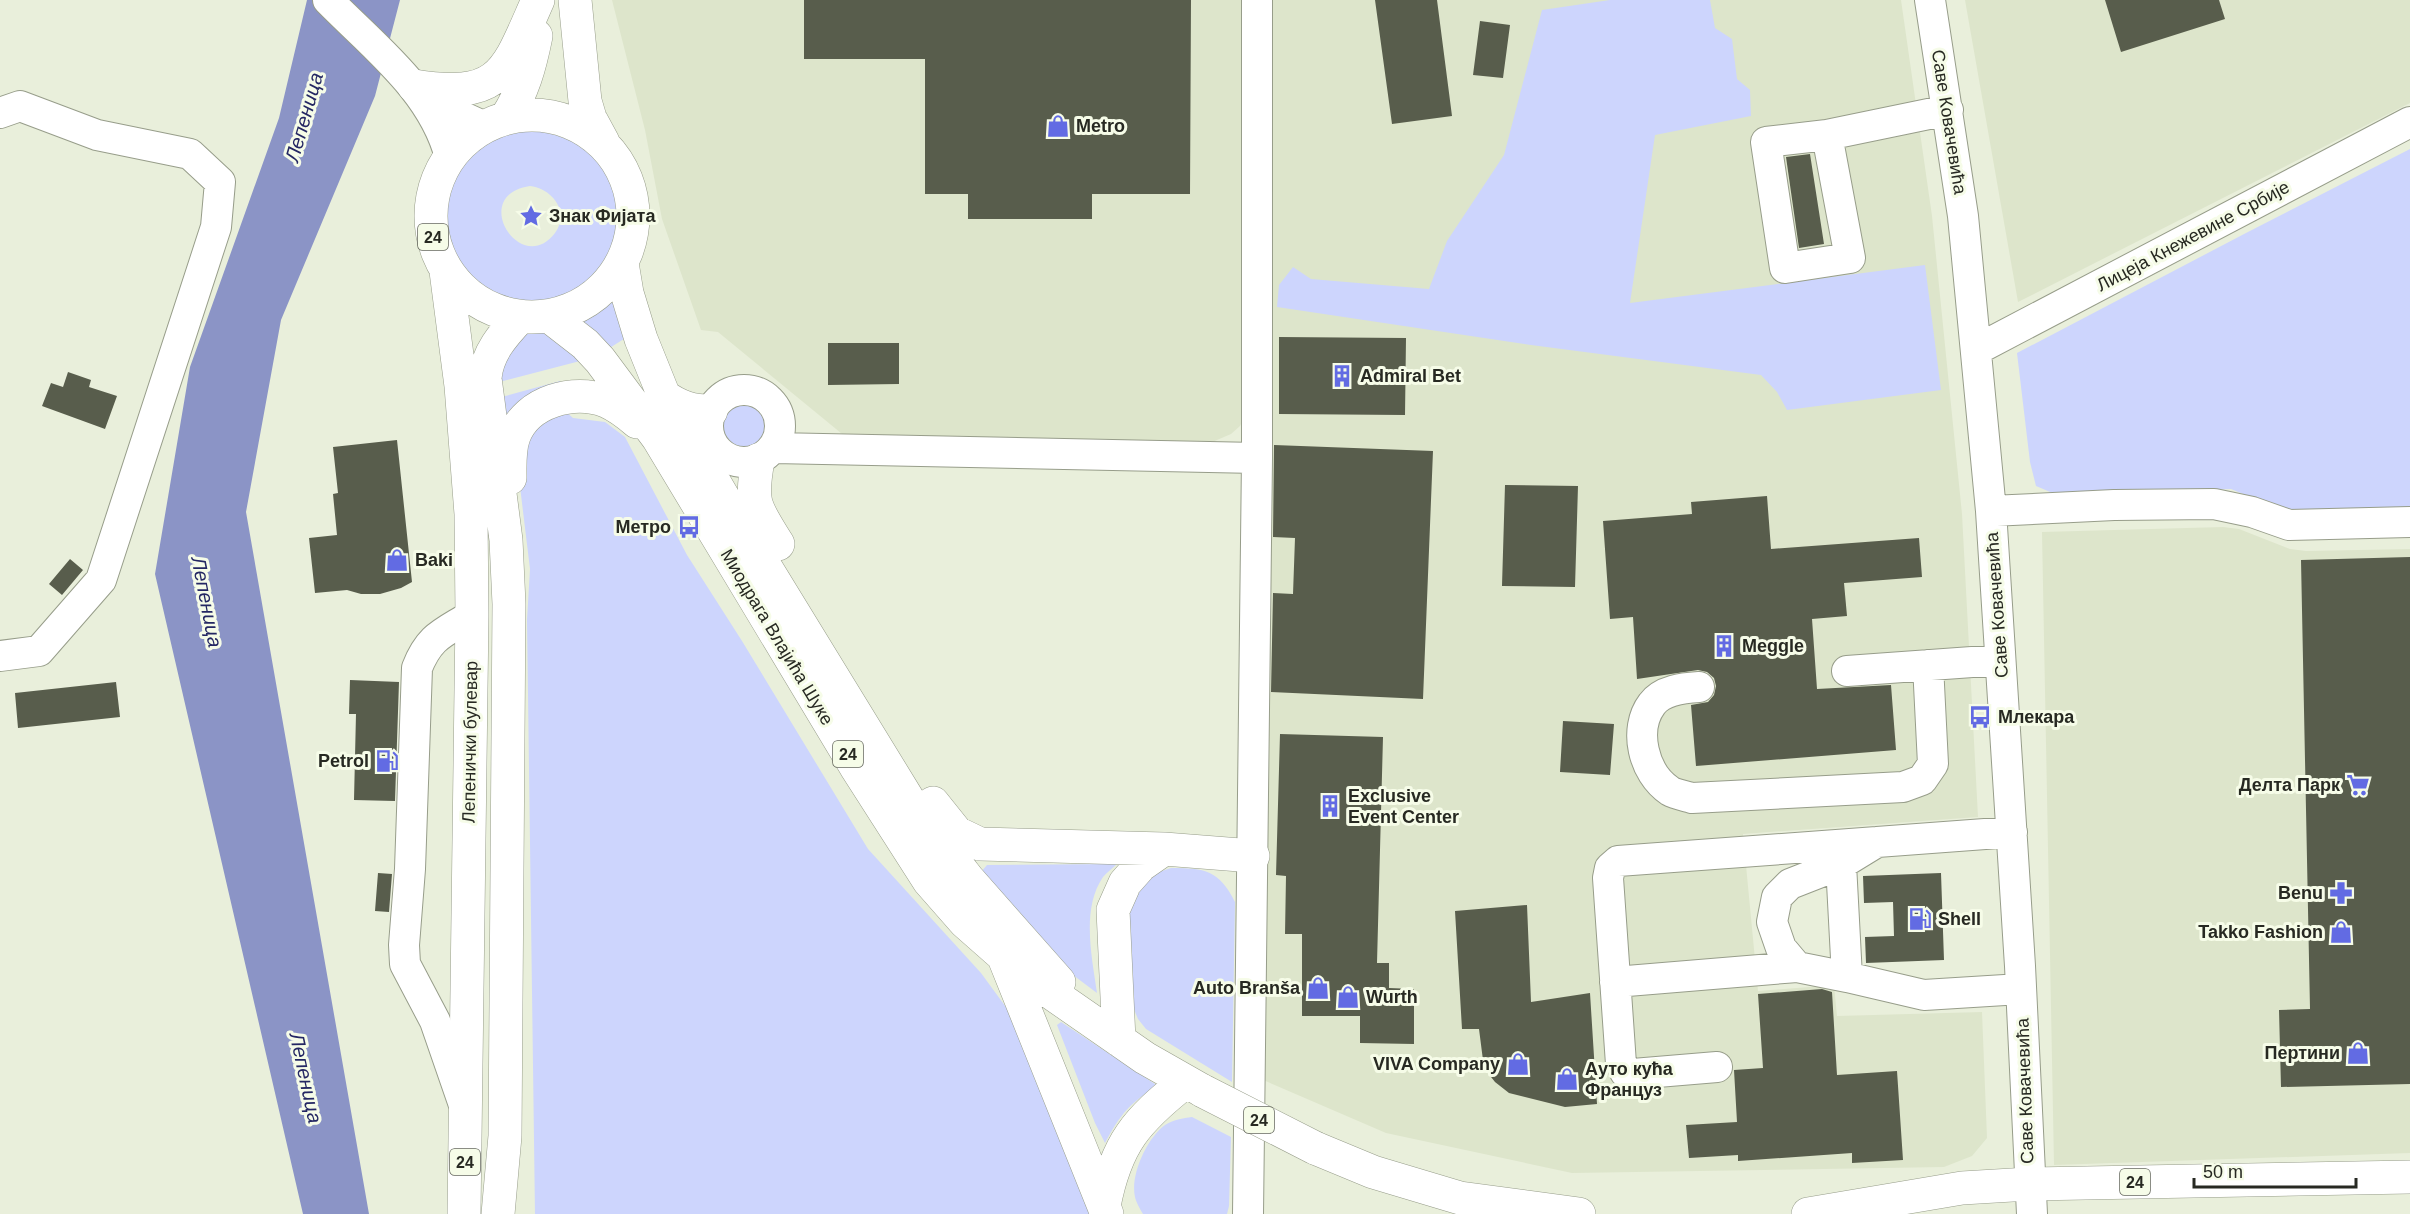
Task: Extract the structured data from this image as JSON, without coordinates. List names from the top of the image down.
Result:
{
  "streets": {
    "main road": ["24", "Миодрага Влајића Шуке", "Лепенички булевар"],
    "street": ["Саве Ковачевића", "Лицеја Кнежевине Србије"]
  },
  "crossings": [
    ["Саве Ковачевића", "Лицеја Кнежевине Србије"],
    ["Саве Ковачевића", "24"],
    ["24", "Миодрага Влајића Шуке"],
    ["24", "Лепенички булевар"],
    ["Миодрага Влајића Шуке", "Лепенички булевар"]
  ],
  "water": ["Лепеница"],
  "places": {
    "shop": [
      "Metro",
      "Baki",
      "Takko Fashion",
      "Auto Branša",
      "Wurth",
      "Пертини",
      "VIVA Company",
      "Ауто кућа Француз"
    ],
    "place": ["Знак Фијата"],
    "building": ["Admiral Bet", "Meggle", "Exclusive Event Center"],
    "bus stop": ["Метро", "Млекара"],
    "fuel station": ["Petrol", "Shell"],
    "supermarket": ["Делта Парк"],
    "pharmacy": ["Benu"]
  },
  "scale_bar": "50 m"
}
